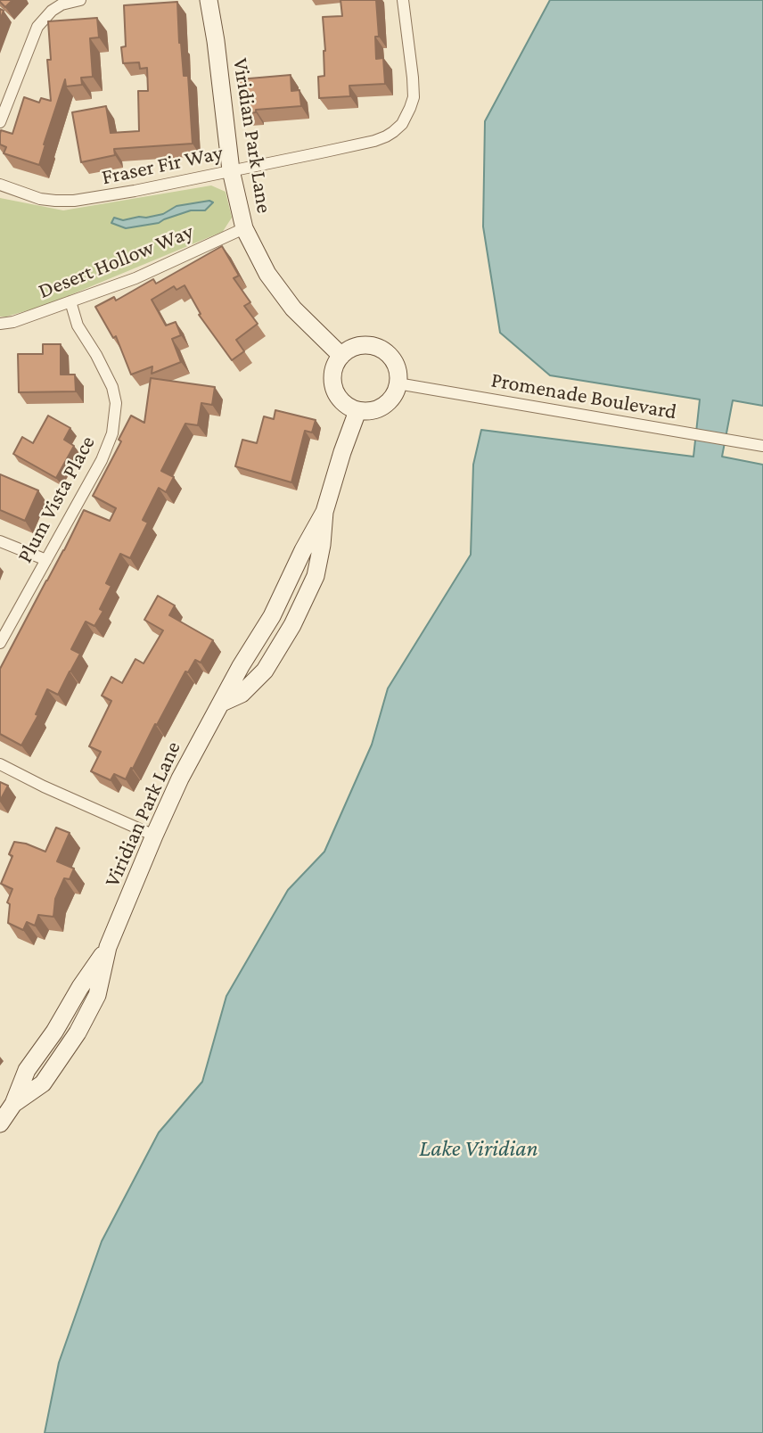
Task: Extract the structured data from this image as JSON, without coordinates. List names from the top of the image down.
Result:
{
  "streets": {
    "street": [
      "Viridian Park Lane",
      "Fraser Fir Way",
      "Desert Hollow Way",
      "Promenade Boulevard",
      "Plum Vista Place"
    ]
  },
  "crossings": [
    ["Viridian Park Lane", "Fraser Fir Way"],
    ["Viridian Park Lane", "Desert Hollow Way"],
    ["Viridian Park Lane", "Promenade Boulevard"],
    ["Desert Hollow Way", "Plum Vista Place"]
  ],
  "water": ["Lake Viridian"]
}
